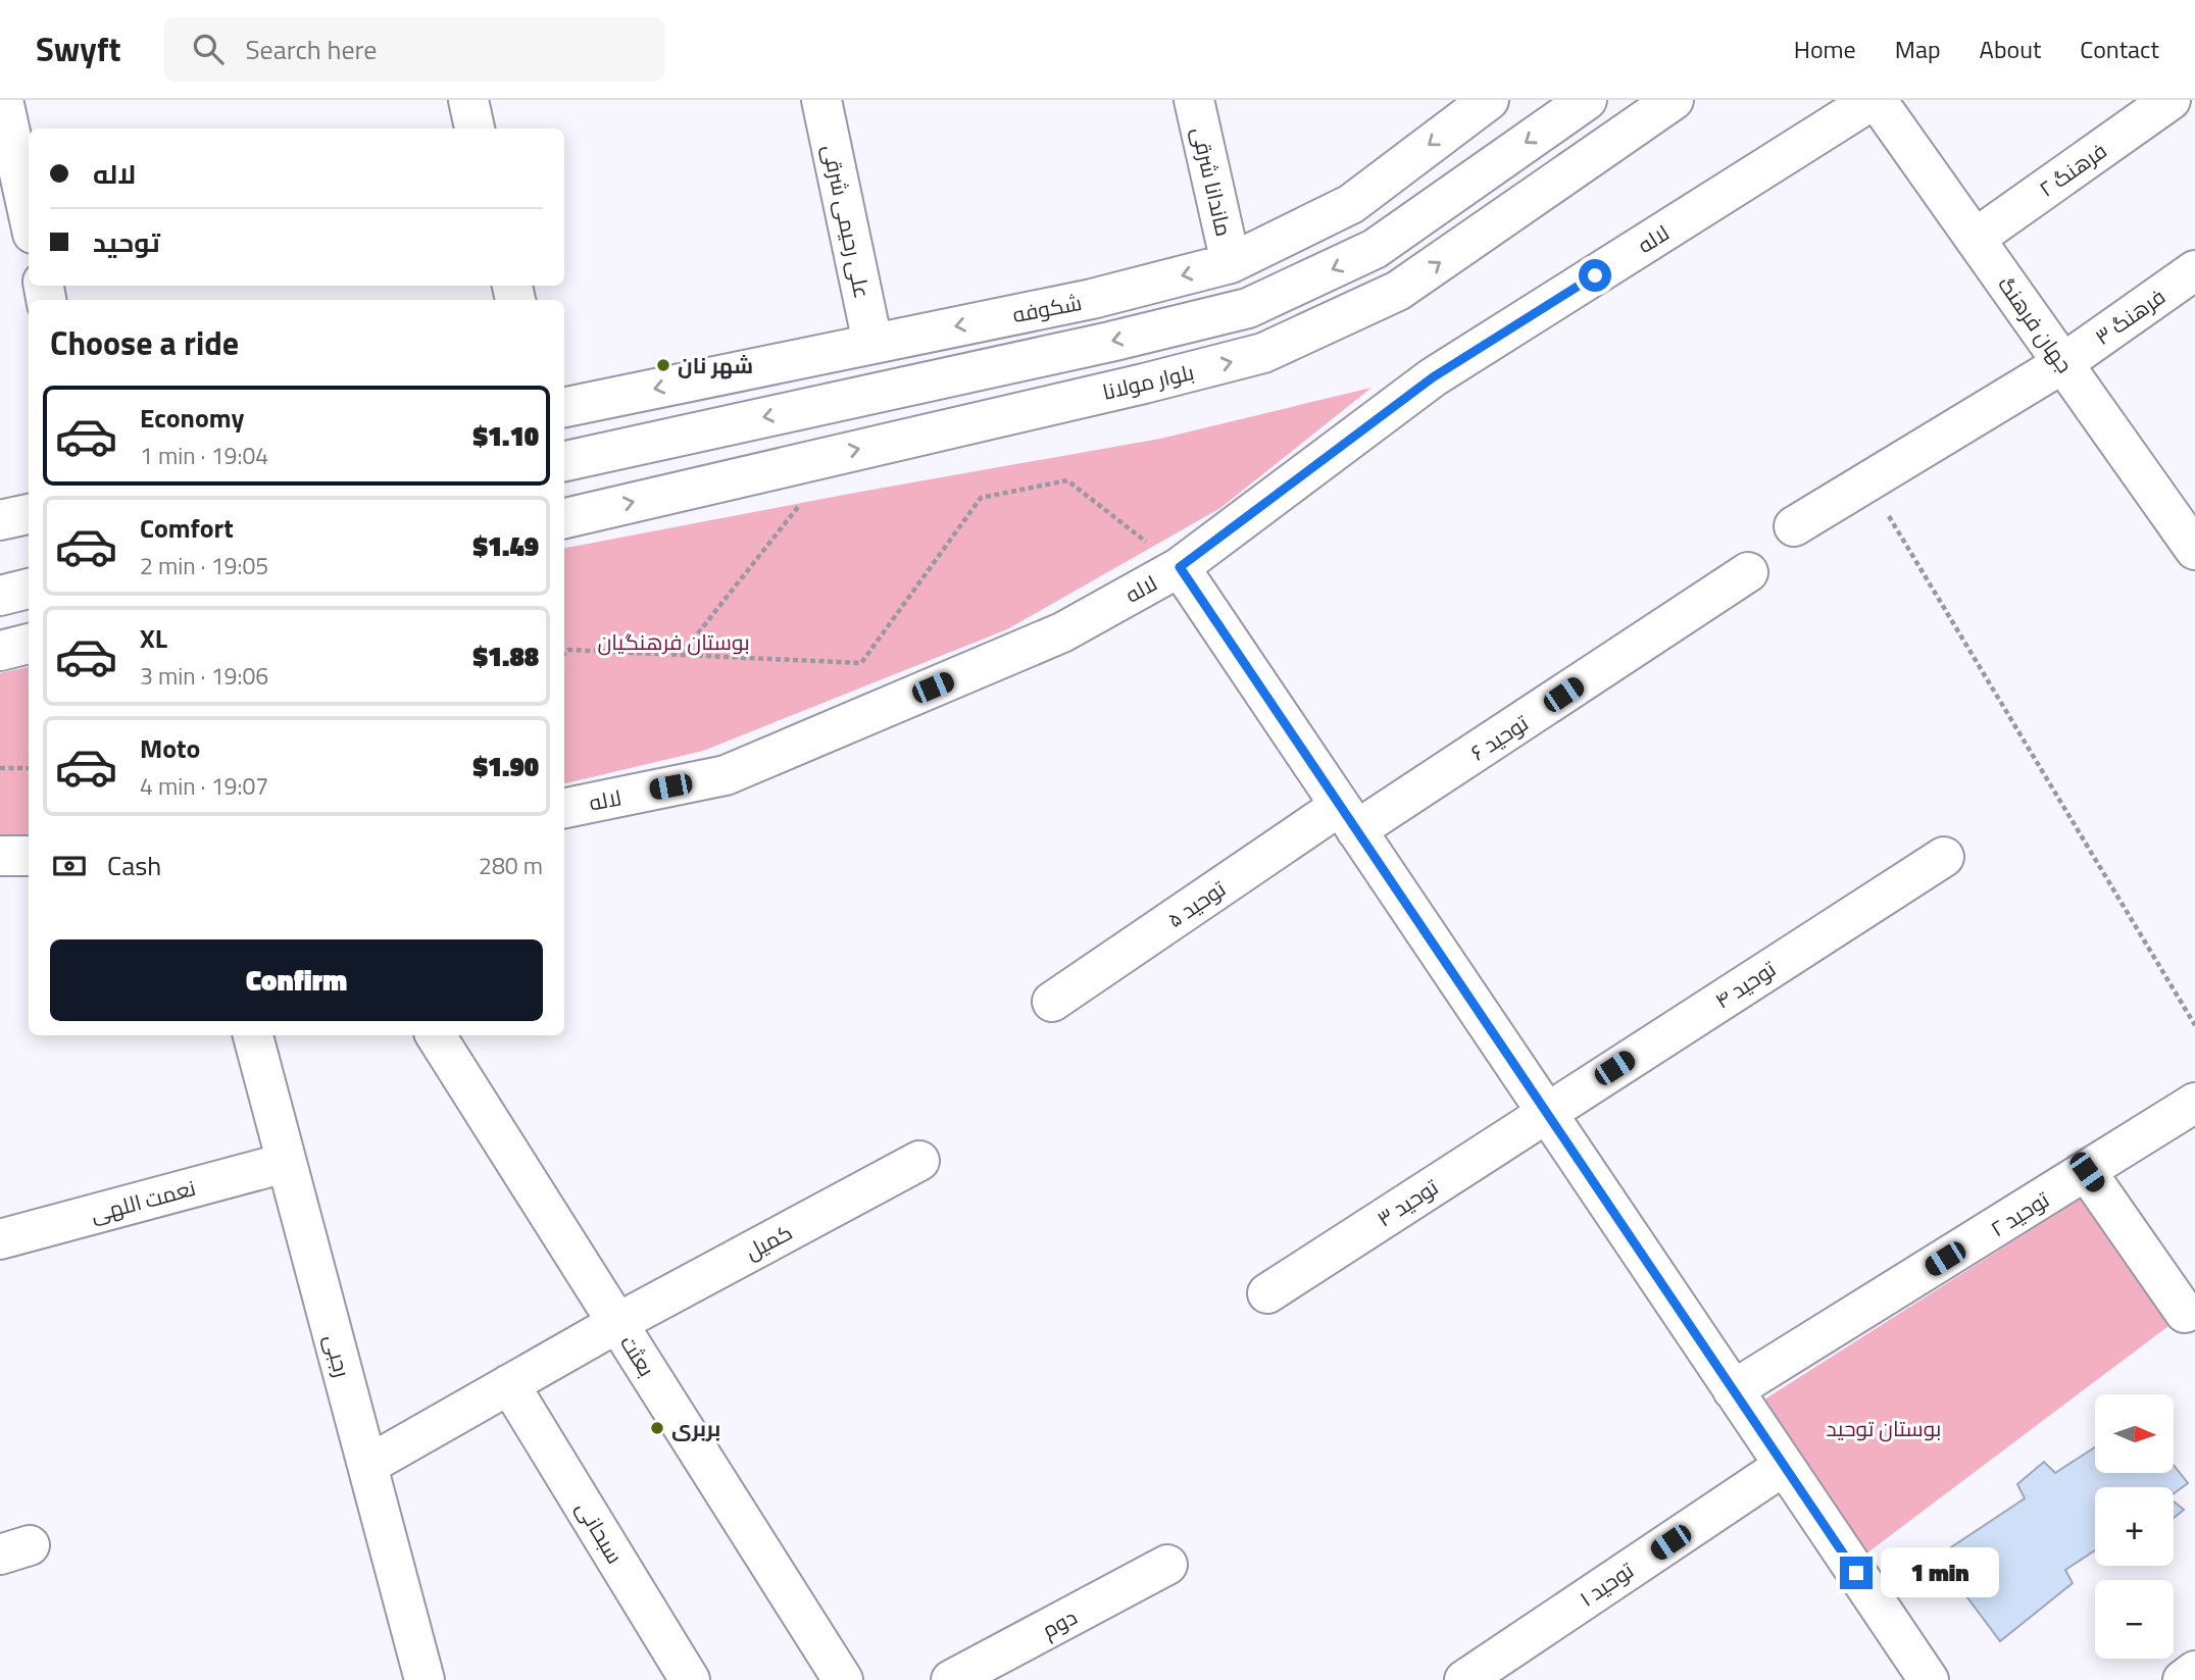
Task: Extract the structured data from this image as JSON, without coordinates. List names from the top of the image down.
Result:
{
  "streets": {
    "street": [
      "فرهنگ ۲",
      "ماندانا شرقی",
      "علی رحیمی شرقی",
      "لاله",
      "شکوفه",
      "فرهنگ ۳",
      "جهان فرهنگ",
      "بلوار مولانا",
      "توحید ۶",
      "توحید ۵",
      "توحید ۴",
      "نعمت اللهی",
      "توحید ۳",
      "توحید ۲",
      "کمیل",
      "رجبی",
      "بعثت",
      "سبحانی",
      "توحید ۱",
      "دوم"
    ]
  },
  "crossings": [
    ["فرهنگ ۲", "جهان فرهنگ"],
    ["ماندانا شرقی", "شکوفه"],
    ["علی رحیمی شرقی", "شکوفه"],
    ["لاله", "جهان فرهنگ"],
    ["فرهنگ ۳", "جهان فرهنگ"],
    ["توحید ۶", "توحید ۵"],
    ["توحید ۴", "توحید ۳"],
    ["نعمت اللهی", "رجبی"],
    ["کمیل", "رجبی"],
    ["کمیل", "بعثت"],
    ["کمیل", "سبحانی"]
  ],
  "parks": ["بوستان فرهنگیان", "بوستان توحید"],
  "places": ["شهر نان", "بربری"],
  "north": "right",
  "page": {
    "header": "Swyft",
    "search": "Search here",
    "nav": [
      "Home",
      "Map",
      "About",
      "Contact"
    ],
    "banner": ["لاله", "توحید"],
    "heading": "Choose a ride",
    "list": [
      {
        "name": "Economy",
        "note": "1 min · 19:04",
        "value": "$1.10"
      },
      {
        "name": "Comfort",
        "note": "2 min · 19:05",
        "value": "$1.49"
      },
      {
        "name": "XL",
        "note": "3 min · 19:06",
        "value": "$1.88"
      },
      {
        "name": "Moto",
        "note": "4 min · 19:07",
        "value": "$1.90"
      }
    ],
    "pay": ["Cash", "280 m"],
    "buttons": "Confirm",
    "map_buttons": ["+", "−"],
    "bubble": "1 min"
  }
}
